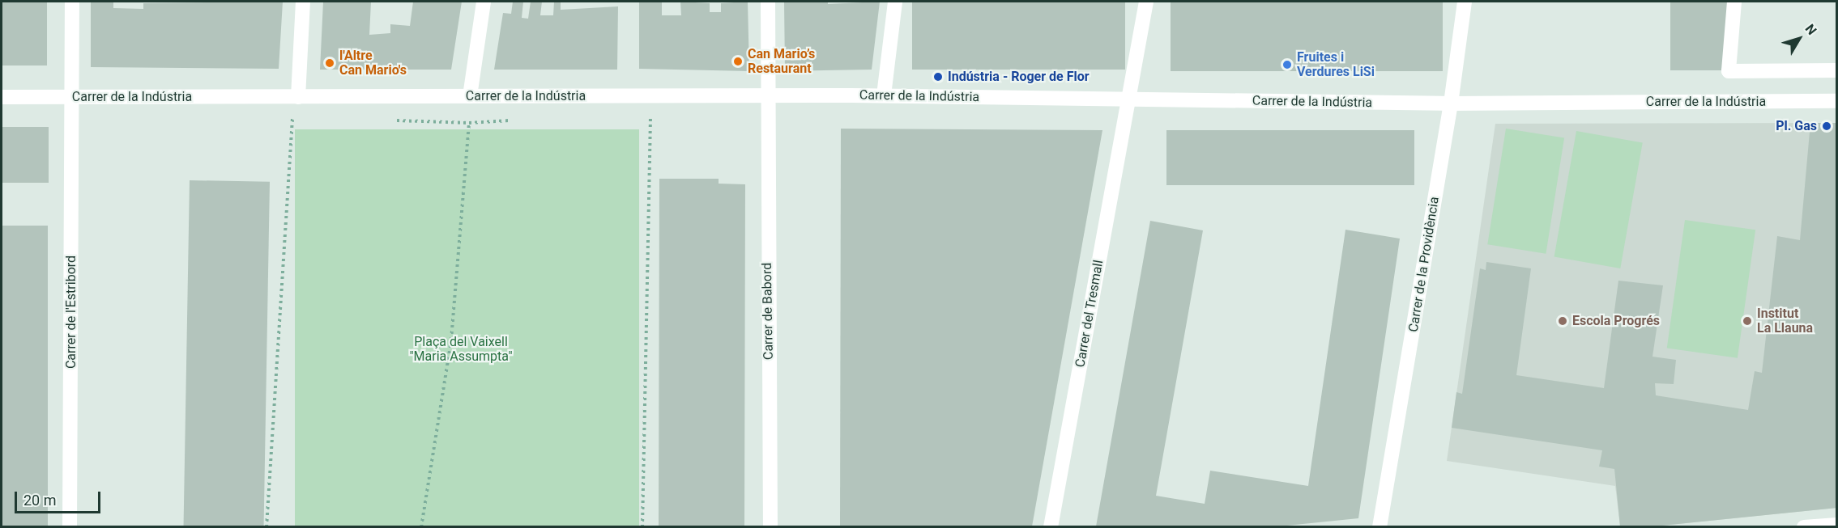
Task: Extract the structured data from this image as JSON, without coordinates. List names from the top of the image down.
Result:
{
  "streets": {
    "street": [
      "Carrer de la Indústria",
      "Carrer de la Providència",
      "Carrer de Babord",
      "Carrer de l'Estribord",
      "Carrer del Tresmall"
    ]
  },
  "crossings": [
    ["Carrer de la Indústria", "Carrer de la Providència"],
    ["Carrer de la Indústria", "Carrer de Babord"],
    ["Carrer de la Indústria", "Carrer de l'Estribord"],
    ["Carrer de la Indústria", "Carrer del Tresmall"]
  ],
  "parks": ["Plaça del Vaixell \"Maria Assumpta\""],
  "places": [
    "Can Mario’s Restaurant",
    "l'Altre Can Mario's",
    "Fruites i Verdures LiSi",
    "Indústria - Roger de Flor",
    "Pl. Gas",
    "Escola Progrés",
    "Institut La Llauna"
  ],
  "scale_bar": "20 m",
  "north": "top right"
}
